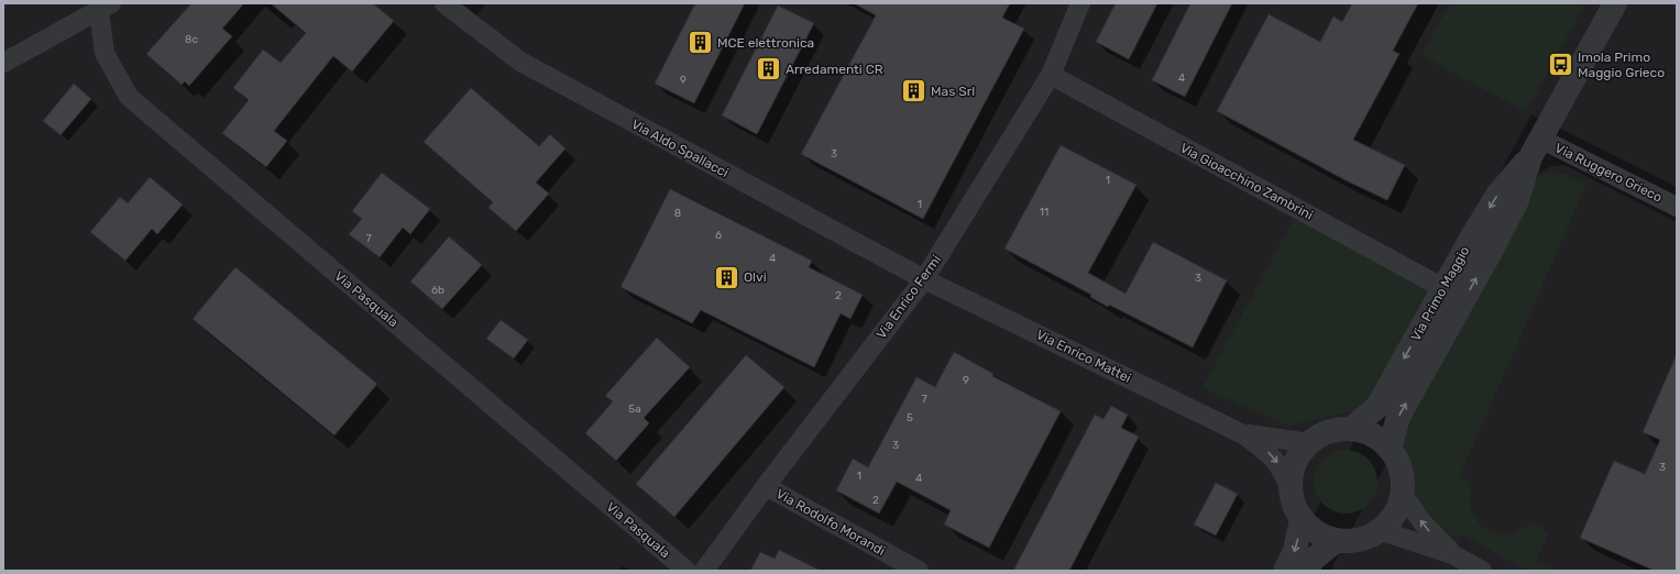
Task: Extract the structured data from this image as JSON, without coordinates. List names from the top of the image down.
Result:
{
  "streets": {
    "street": [
      "Via Aldo Spallacci",
      "Via Ruggero Grieco",
      "Via Gioacchino Zambrini",
      "Via Primo Maggio",
      "Via Enrico Fermi",
      "Via Pasquala",
      "Via Enrico Mattei",
      "Via Rodolfo Morandi"
    ]
  },
  "crossings": [
    ["Via Aldo Spallacci", "Via Enrico Fermi"],
    ["Via Aldo Spallacci", "Via Enrico Mattei"],
    ["Via Ruggero Grieco", "Via Primo Maggio"],
    ["Via Gioacchino Zambrini", "Via Primo Maggio"],
    ["Via Gioacchino Zambrini", "Via Enrico Fermi"],
    ["Via Primo Maggio", "Via Enrico Mattei"],
    ["Via Enrico Fermi", "Via Enrico Mattei"],
    ["Via Enrico Fermi", "Via Rodolfo Morandi"]
  ],
  "places": {
    "building": [
      "MCE elettronica",
      "Arredamenti CR",
      "Mas Srl",
      "Olvi"
    ],
    "bus stop": ["Imola Primo Maggio Grieco"]
  },
  "house_numbers": [
    "8c",
    "4",
    "9",
    "3",
    "1",
    "1",
    "11",
    "8",
    "6",
    "7",
    "4",
    "3",
    "6b",
    "2",
    "9",
    "7",
    "5a",
    "5",
    "3",
    "3",
    "1",
    "4",
    "2"
  ]
}
